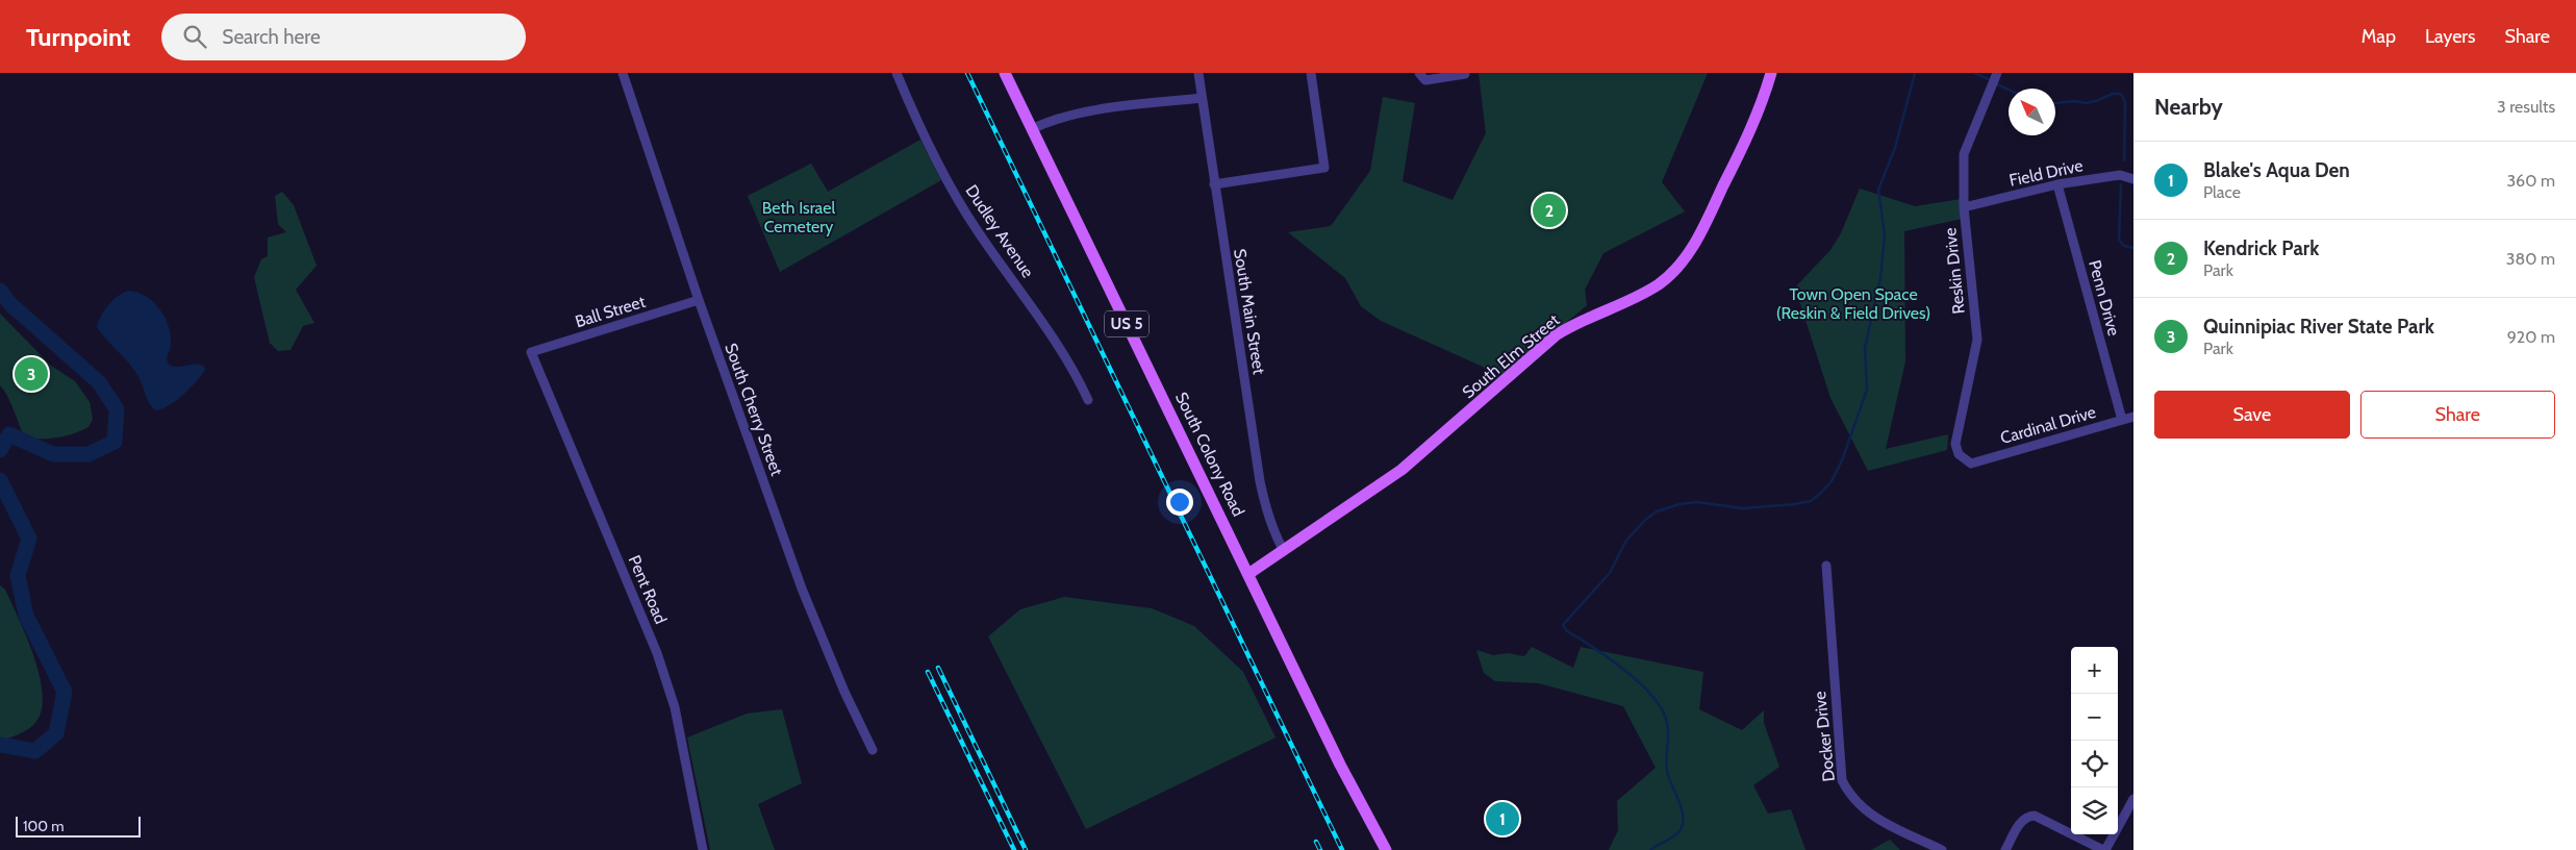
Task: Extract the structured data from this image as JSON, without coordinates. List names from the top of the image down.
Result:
{
  "streets": {
    "main road": ["US 5", "South Elm Street", "South Colony Road"],
    "street": [
      "Field Drive",
      "Dudley Avenue",
      "Reskin Drive",
      "Penn Drive",
      "Ball Street",
      "South Main Street",
      "South Cherry Street",
      "Cardinal Drive",
      "Pent Road",
      "Docker Drive"
    ]
  },
  "crossings": [
    ["Field Drive", "Reskin Drive"],
    ["Field Drive", "Penn Drive"],
    ["Reskin Drive", "Cardinal Drive"],
    ["Penn Drive", "Cardinal Drive"],
    ["Ball Street", "South Cherry Street"],
    ["Ball Street", "Pent Road"],
    ["South Main Street", "South Elm Street"],
    ["South Elm Street", "South Colony Road"]
  ],
  "parks": ["Beth Israel Cemetery", "Town Open Space (Reskin & Field Drives)"],
  "scale_bar": "100 m",
  "north": "top left",
  "page": {
    "header": "Turnpoint",
    "search": "Search here",
    "nav": ["Map", "Layers", "Share"],
    "heading": ["Nearby", "3 results"],
    "list": [
      {
        "mark": "1",
        "name": "Blake's Aqua Den",
        "note": "Place",
        "value": "360 m"
      },
      {
        "mark": "2",
        "name": "Kendrick Park",
        "note": "Park",
        "value": "380 m"
      },
      {
        "mark": "3",
        "name": "Quinnipiac River State Park",
        "note": "Park",
        "value": "920 m"
      }
    ],
    "pins": ["2", "3", "1"],
    "buttons": ["Save", "Share"],
    "map_buttons": ["+", "−"],
    "scale": "100 m"
  }
}
